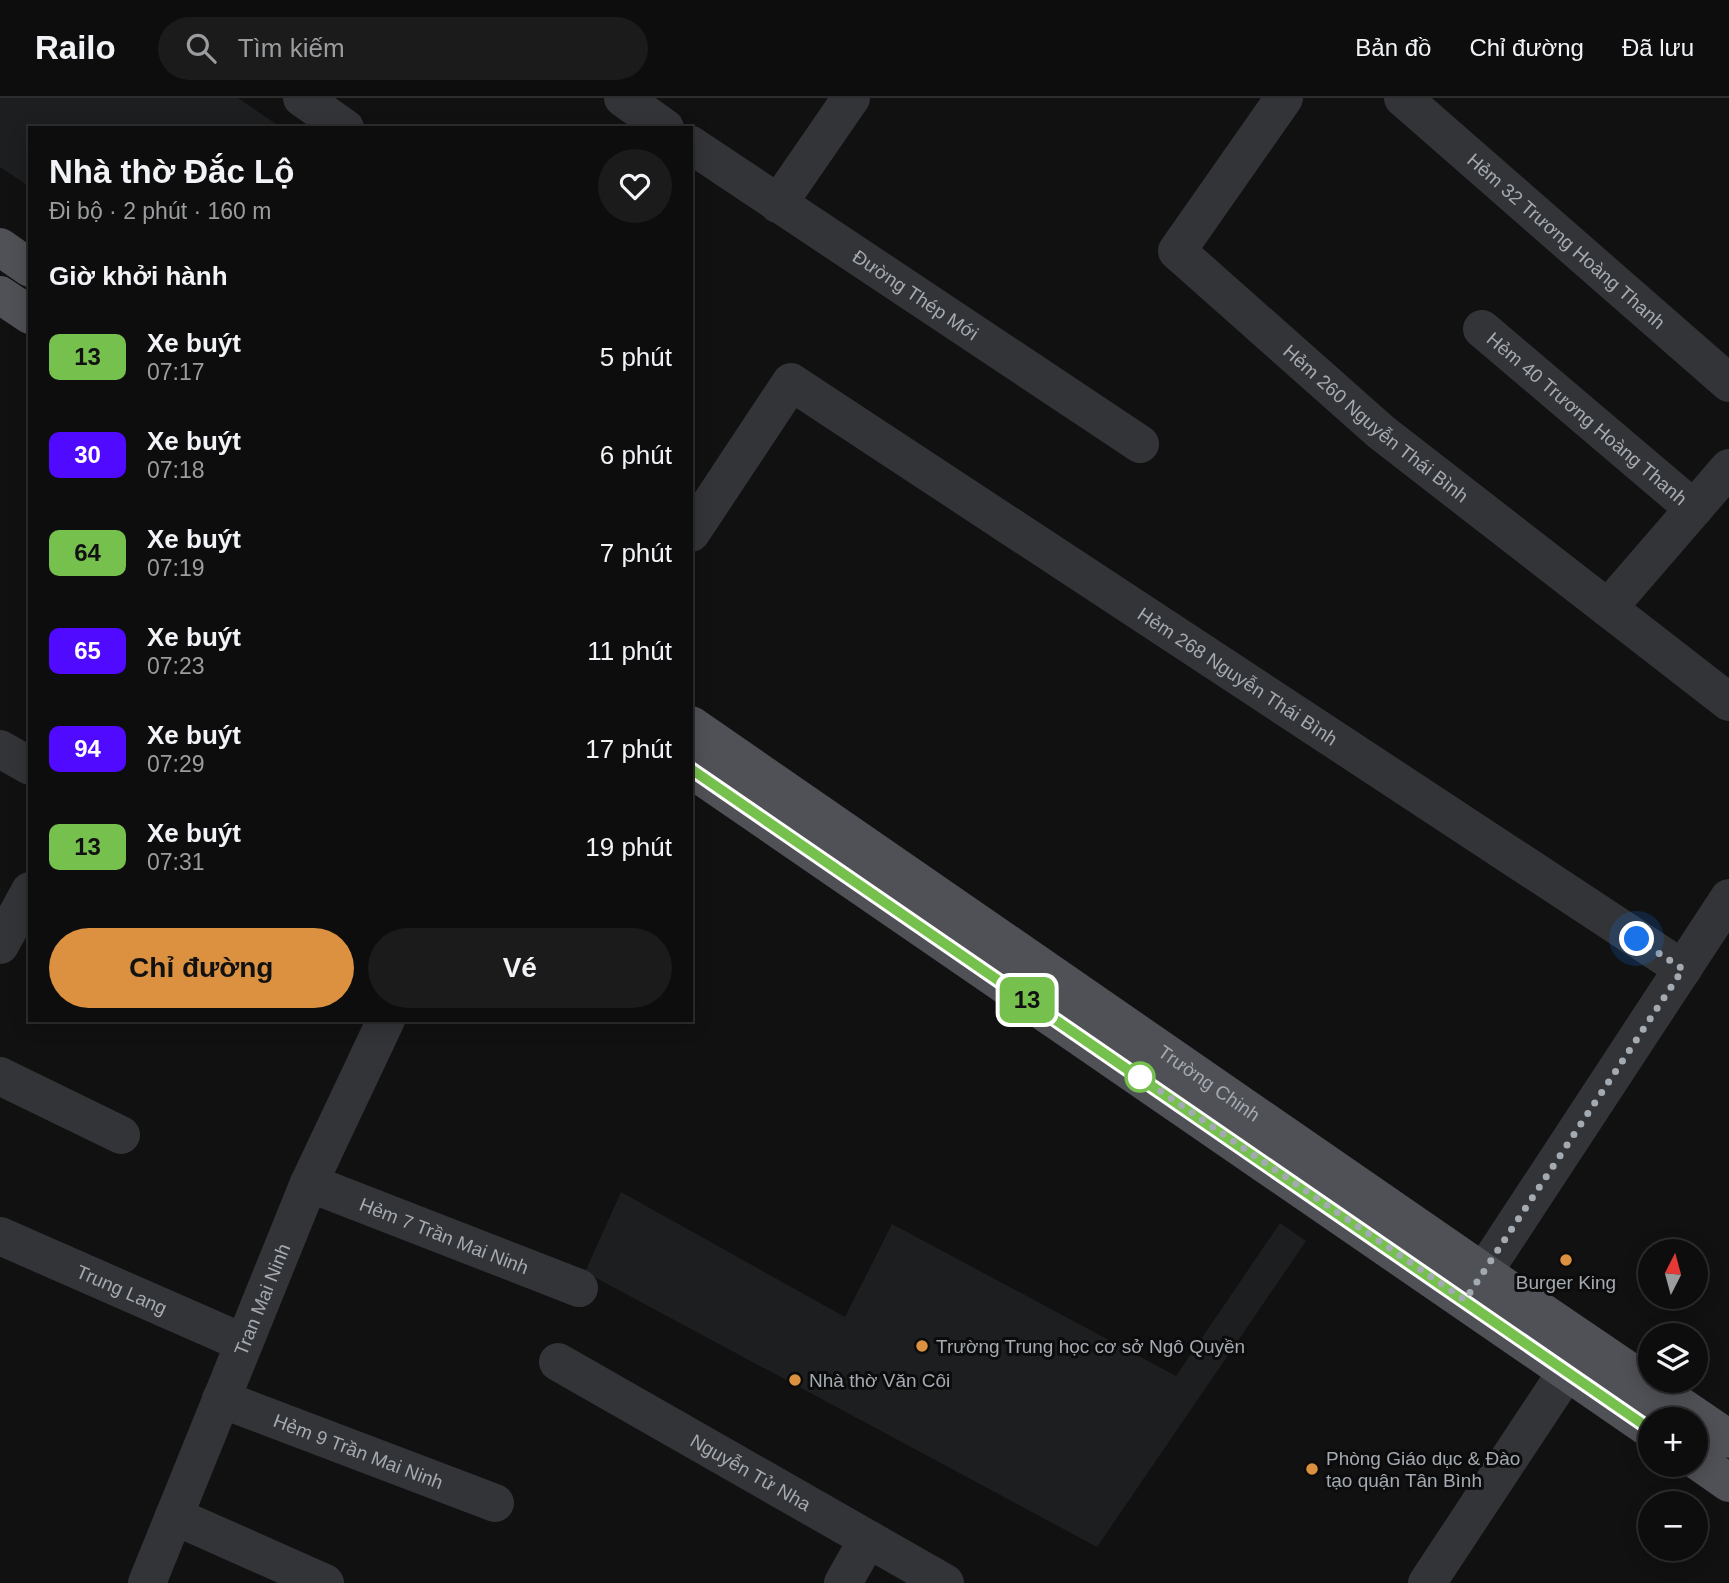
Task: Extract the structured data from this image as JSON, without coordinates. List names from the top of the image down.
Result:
{
  "streets": {
    "main road": ["Trường Chinh"],
    "street": [
      "Hẻm 32 Trương Hoàng Thanh",
      "Đường Thép Mới",
      "Hẻm 40 Trương Hoàng Thanh",
      "Hẻm 260 Nguyễn Thái Bình",
      "Hẻm 268 Nguyễn Thái Bình",
      "Hẻm 7 Trần Mai Ninh",
      "Trung Lang",
      "Tran Mai Ninh",
      "Hẻm 9 Trần Mai Ninh",
      "Nguyễn Tử Nha"
    ]
  },
  "crossings": [
    ["Hẻm 7 Trần Mai Ninh", "Tran Mai Ninh"],
    ["Trung Lang", "Tran Mai Ninh"],
    ["Tran Mai Ninh", "Hẻm 9 Trần Mai Ninh"]
  ],
  "places": [
    "Burger King",
    "Trường Trung học cơ sở Ngô Quyền",
    "Nhà thờ Văn Côi",
    "Phòng Giáo dục & Đào tạo quận Tân Bình"
  ],
  "lines": ["bus line 13"],
  "north": "top",
  "page": {
    "header": "Railo",
    "search": "Tìm kiếm",
    "nav": ["Bản đồ", "Chỉ đường", "Đã lưu"],
    "on_map": "13",
    "heading": [
      ["Nhà thờ Đắc Lộ", "Đi bộ · 2 phút · 160 m"],
      "Giờ khởi hành"
    ],
    "list": [
      {
        "mark": "13",
        "name": "Xe buýt",
        "note": "07:17",
        "value": "5 phút"
      },
      {
        "mark": "30",
        "name": "Xe buýt",
        "note": "07:18",
        "value": "6 phút"
      },
      {
        "mark": "64",
        "name": "Xe buýt",
        "note": "07:19",
        "value": "7 phút"
      },
      {
        "mark": "65",
        "name": "Xe buýt",
        "note": "07:23",
        "value": "11 phút"
      },
      {
        "mark": "94",
        "name": "Xe buýt",
        "note": "07:29",
        "value": "17 phút"
      },
      {
        "mark": "13",
        "name": "Xe buýt",
        "note": "07:31",
        "value": "19 phút"
      }
    ],
    "buttons": ["Chỉ đường", "Vé"],
    "map_buttons": ["+", "−"]
  }
}
